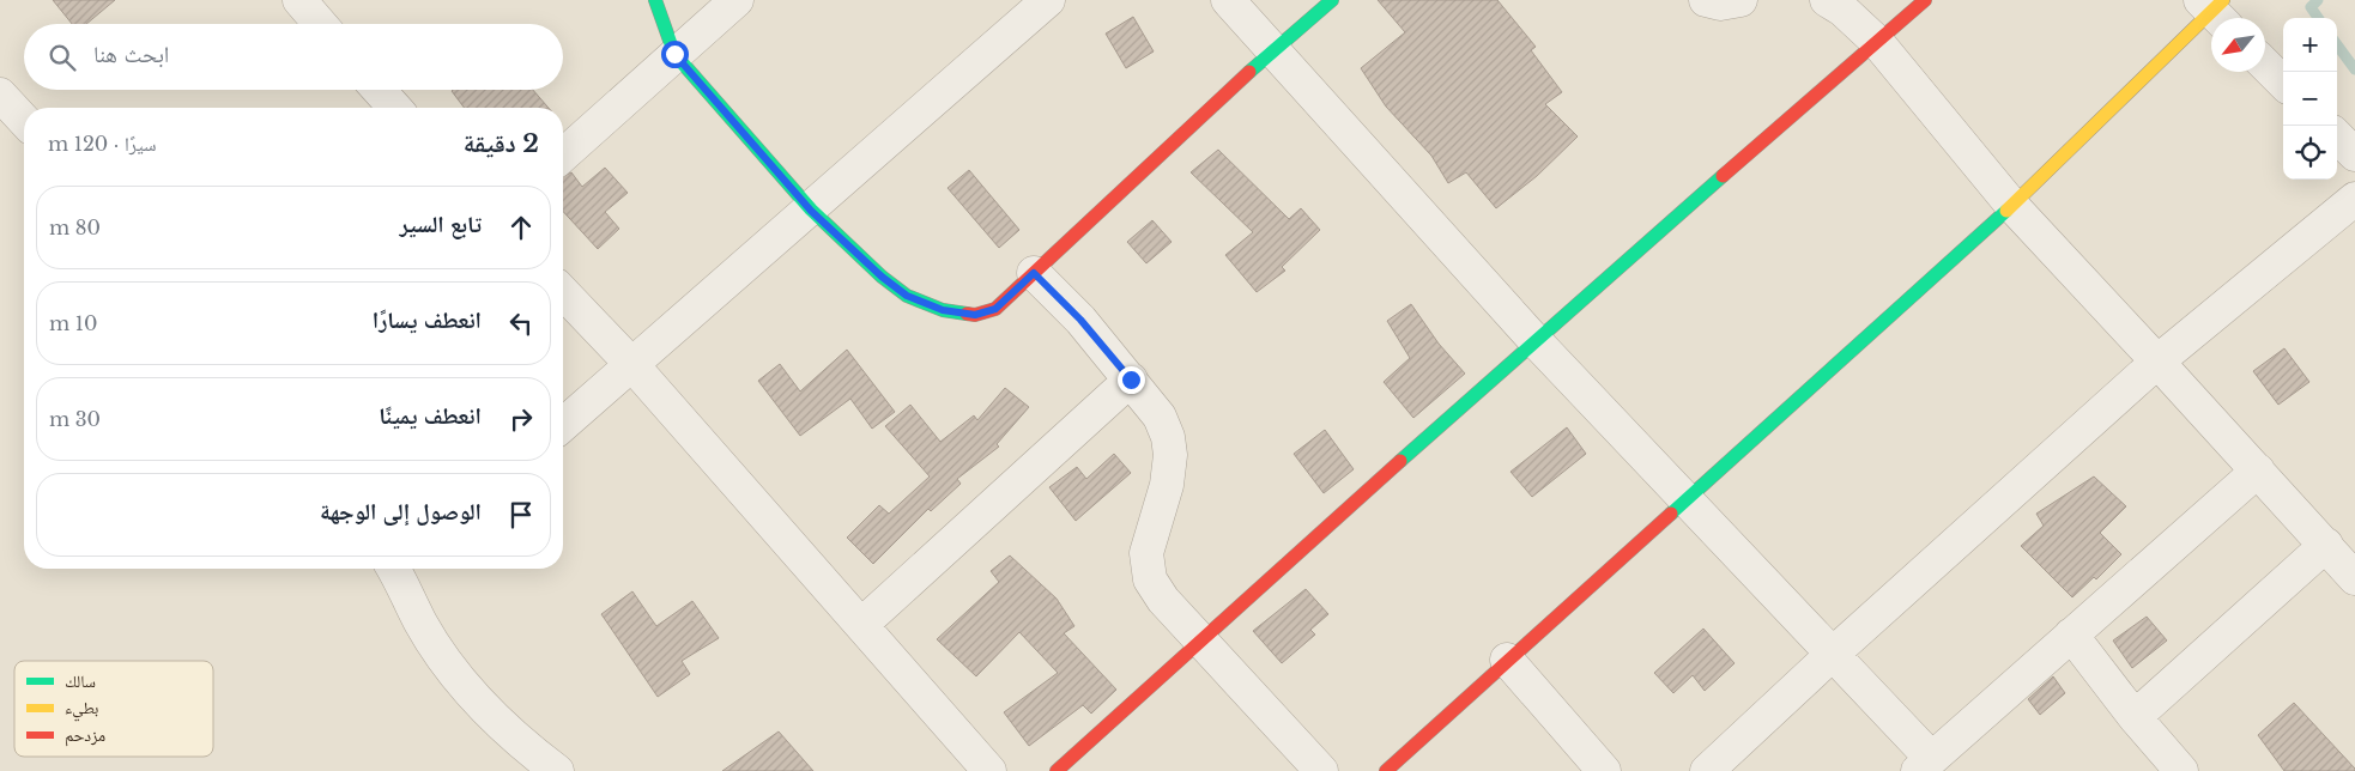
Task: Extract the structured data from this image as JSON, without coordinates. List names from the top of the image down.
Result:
{
  "legend": ["سالك", "بطيء", "مزدحم"],
  "north": "bottom left",
  "page": {
    "map_buttons": ["+", "−"],
    "search": "ابحث هنا",
    "heading": ["2 دقيقة", "سيرًا · 120 m"],
    "list": [
      ["تابع السير", "80 m"],
      ["انعطف يسارًا", "10 m"],
      ["انعطف يمينًا", "30 m"],
      "الوصول إلى الوجهة"
    ]
  }
}
